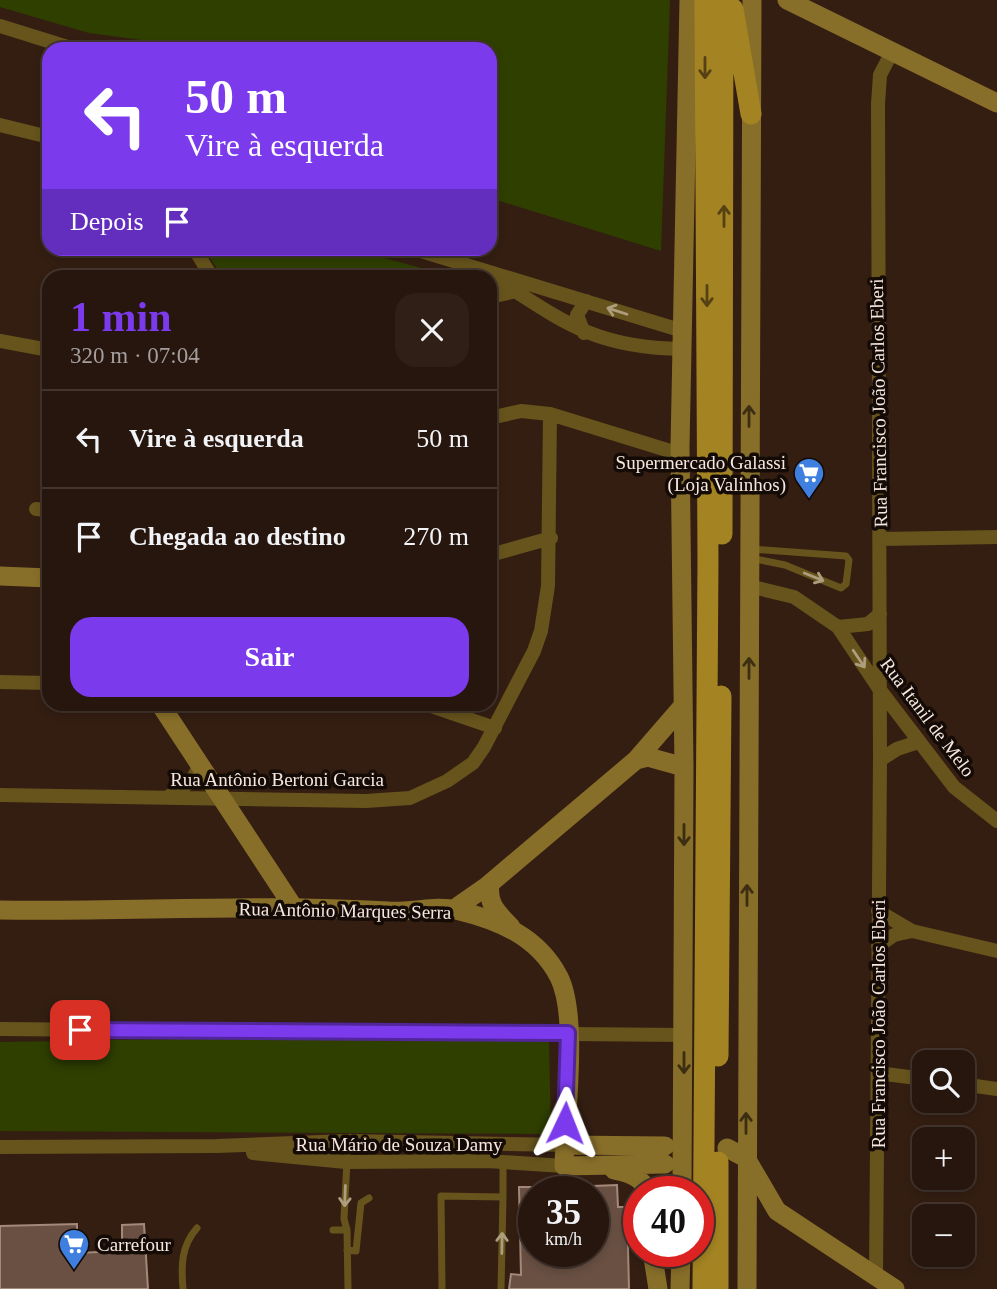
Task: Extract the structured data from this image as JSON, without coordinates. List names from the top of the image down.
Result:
{
  "streets": {
    "main road": ["Rua Antônio Marques Serra", "Rua Mário de Souza Damy"],
    "street": ["Rua Francisco João Carlos Eberi", "Rua Itanil de Melo", "Rua Antônio Bertoni Garcia"]
  },
  "crossings": [
    ["Rua Francisco João Carlos Eberi", "Rua Itanil de Melo"],
    ["Rua Antônio Marques Serra", "Rua Mário de Souza Damy"]
  ],
  "places": {
    "supermarket": ["Supermercado Galassi (Loja Valinhos)", "Carrefour"]
  },
  "page": {
    "turn": ["50 m", "Vire à esquerda"],
    "then": "Depois",
    "heading": ["1 min", "320 m · 07:04"],
    "list": [
      {
        "name": "Vire à esquerda",
        "value": "50 m"
      },
      {
        "name": "Chegada ao destino",
        "value": "270 m"
      }
    ],
    "buttons": "Sair",
    "map_buttons": ["+", "−"],
    "speed": "35 km/h",
    "limit": "40"
  }
}
